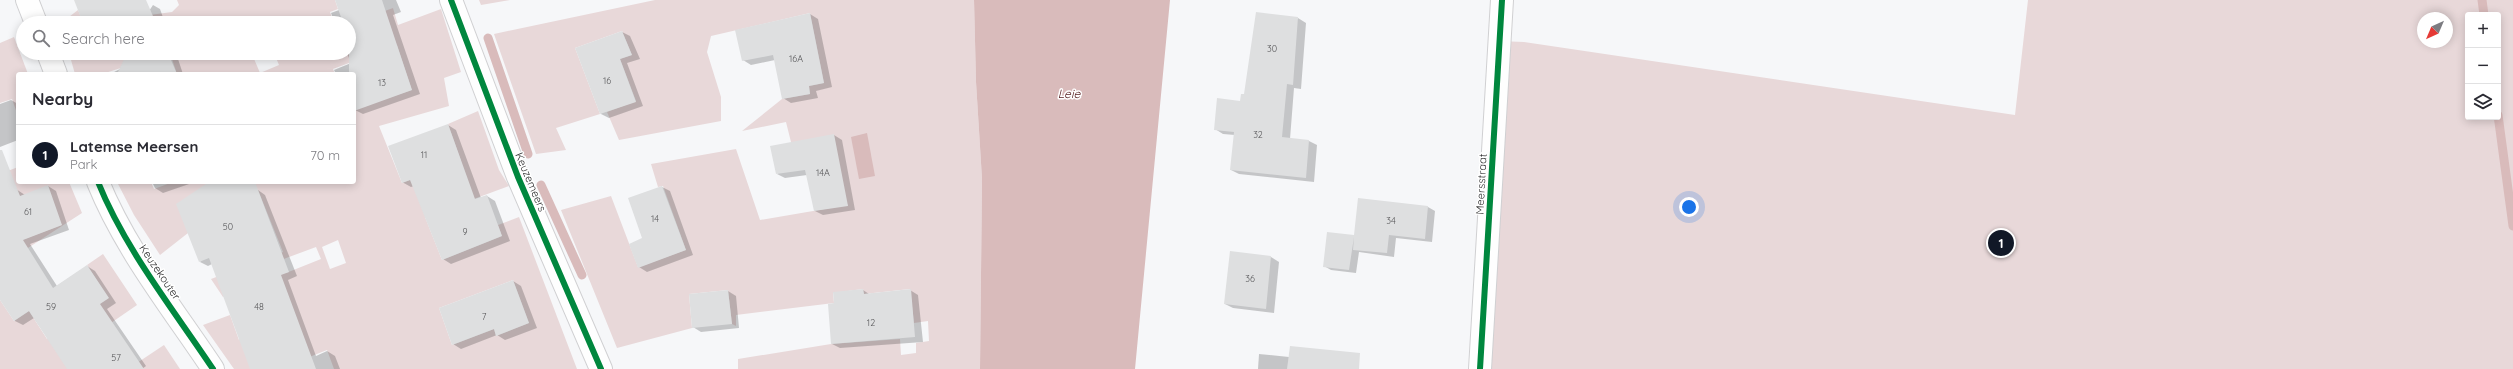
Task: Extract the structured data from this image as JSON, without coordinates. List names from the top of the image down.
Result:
{
  "streets": {
    "street": ["Keuzemeers", "Meersstraat", "Keuzekouter"]
  },
  "water": ["Leie"],
  "house_numbers": [
    "30",
    "16A",
    "16",
    "13",
    "32",
    "11",
    "14A",
    "61",
    "14",
    "34",
    "50",
    "9",
    "36",
    "59",
    "48",
    "7",
    "12",
    "57"
  ],
  "north": "bottom left",
  "page": {
    "map_buttons": ["+", "−"],
    "search": "Search here",
    "heading": "Nearby",
    "list": [
      {
        "mark": "1",
        "name": "Latemse Meersen",
        "note": "Park",
        "value": "70 m"
      }
    ],
    "pins": "1"
  }
}
